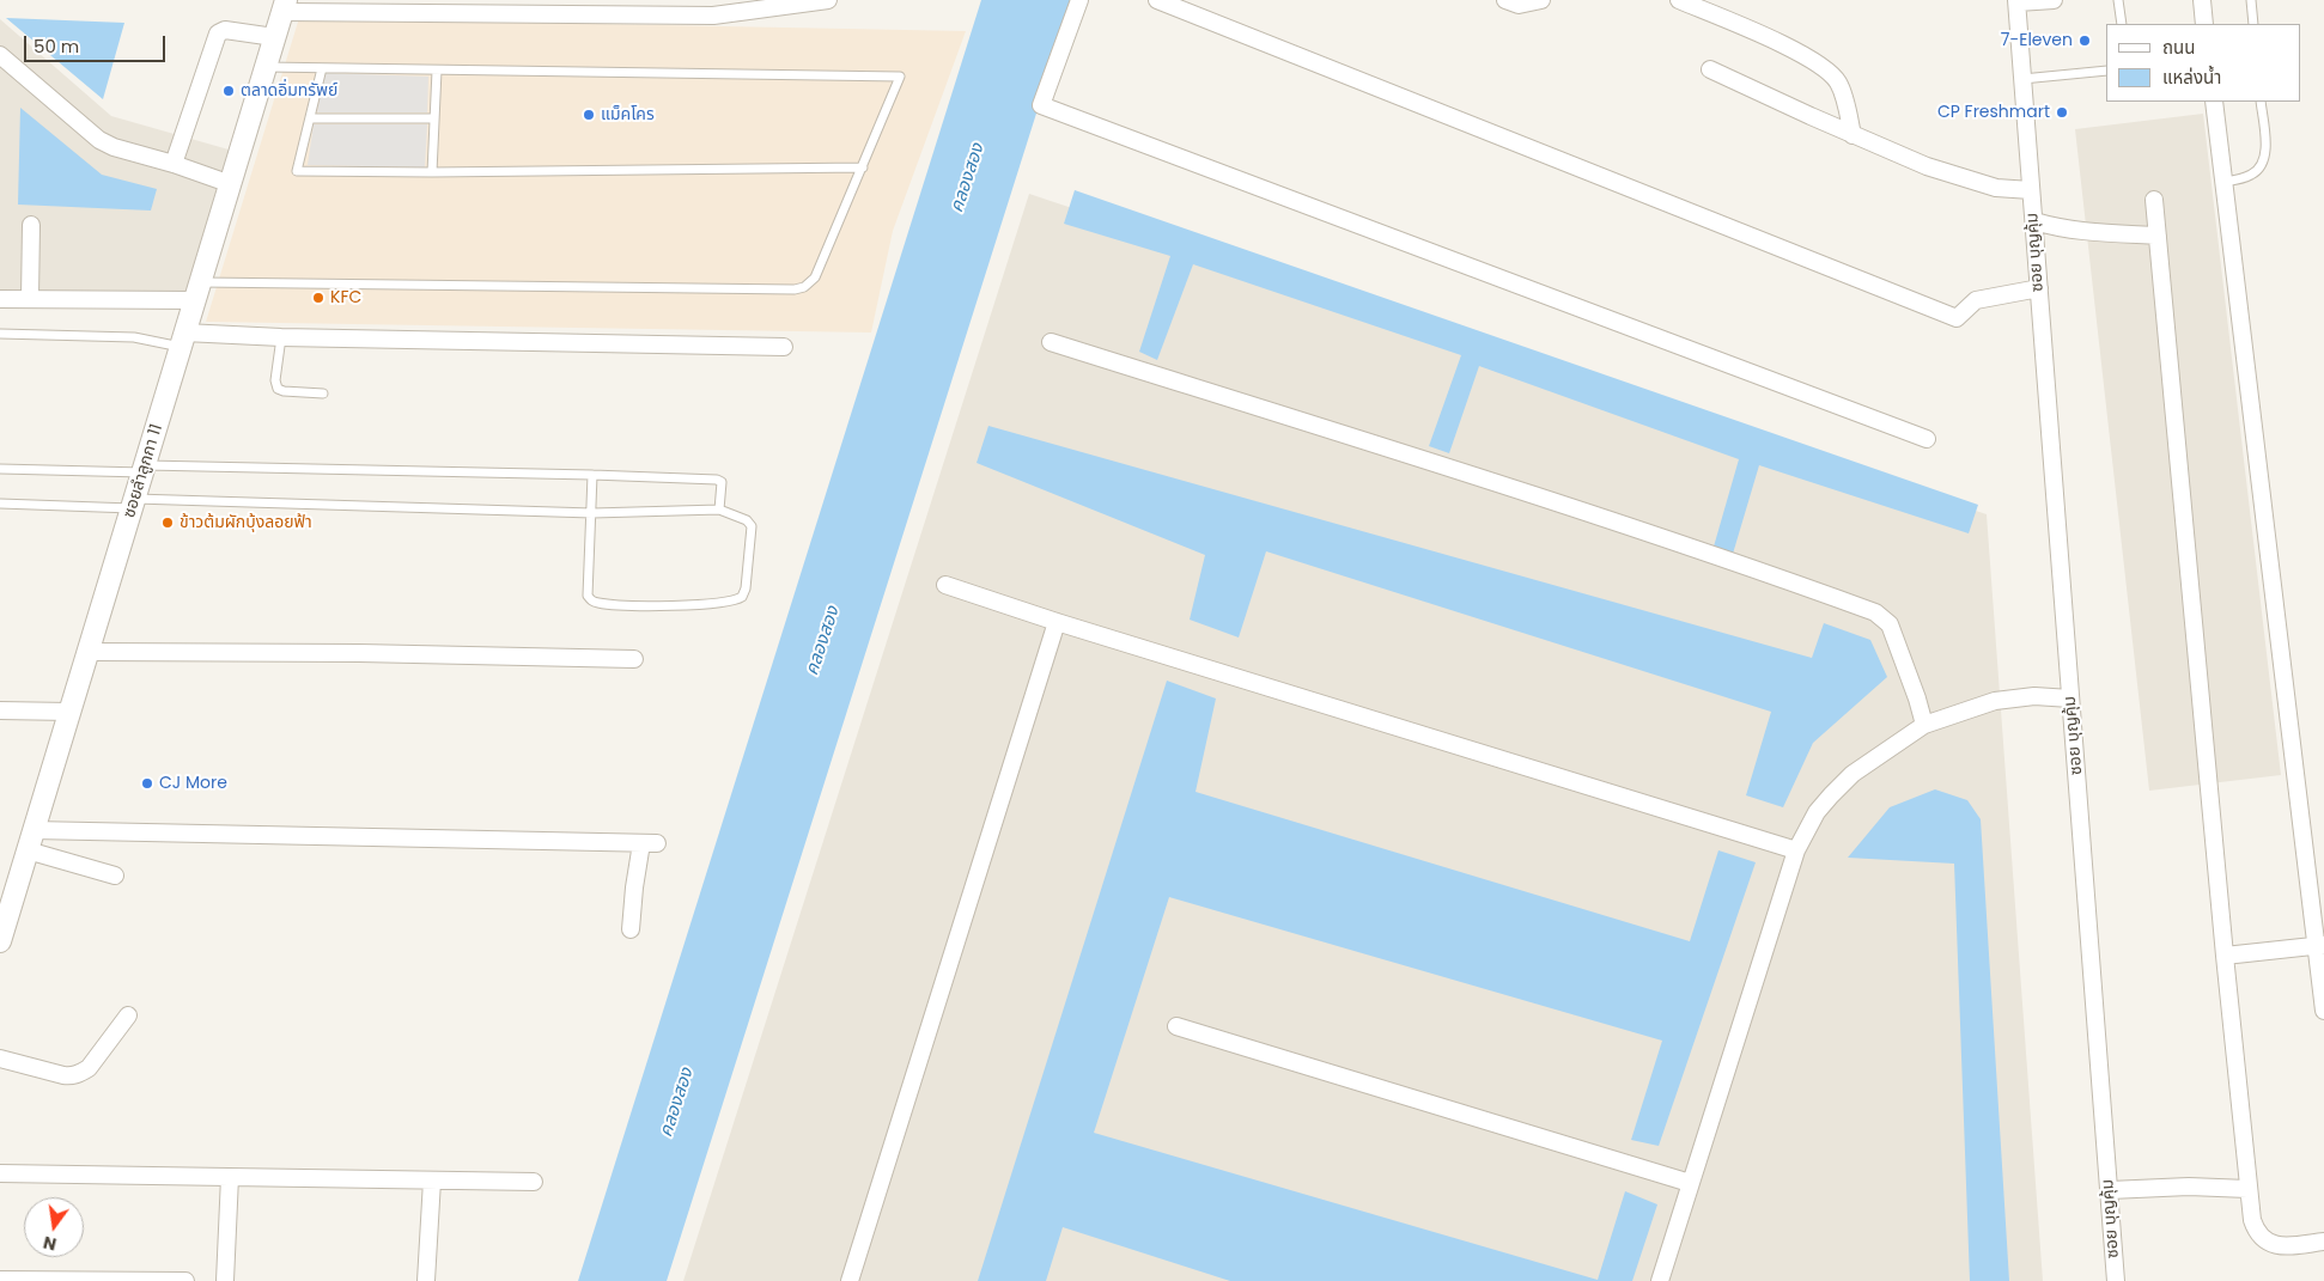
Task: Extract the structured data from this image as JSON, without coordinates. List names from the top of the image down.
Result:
{
  "streets": {
    "street": ["ซอย บุญคุ้ม", "ซอยลำลูกกา 11"]
  },
  "water": ["คลองสอง"],
  "places": [
    "7-Eleven",
    "ตลาดอิ่มทรัพย์",
    "CP Freshmart",
    "แม็คโคร",
    "KFC",
    "ข้าวต้มผักบุ้งลอยฟ้า",
    "CJ More"
  ],
  "legend": ["ถนน", "แหล่งน้ำ"],
  "scale_bar": "50 m",
  "north": "bottom"
}
